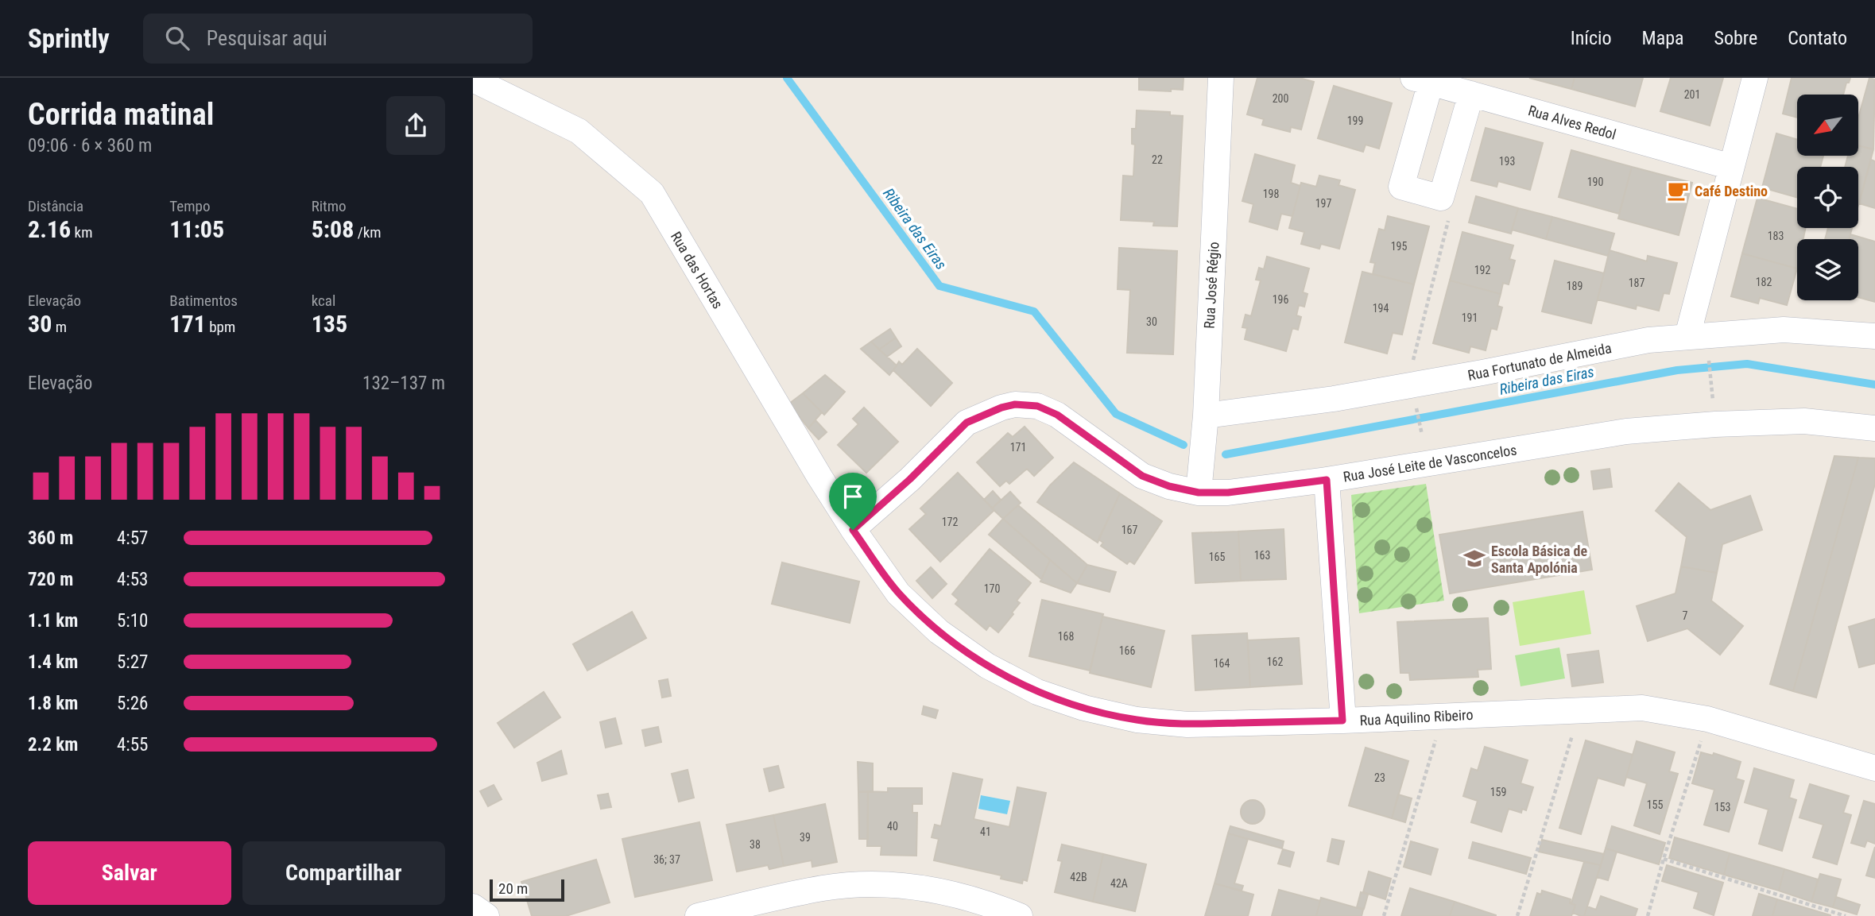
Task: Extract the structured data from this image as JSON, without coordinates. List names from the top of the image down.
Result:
{
  "streets": {
    "street": [
      "Rua Alves Redol",
      "Rua das Hortas",
      "Rua José Régio",
      "Rua Fortunato de Almeida",
      "Rua José Leite de Vasconcelos",
      "Rua Aquilino Ribeiro"
    ]
  },
  "crossings": [
    ["Rua das Hortas", "Rua José Leite de Vasconcelos"],
    ["Rua das Hortas", "Rua Aquilino Ribeiro"],
    ["Rua José Régio", "Rua Fortunato de Almeida"],
    ["Rua José Régio", "Rua José Leite de Vasconcelos"],
    ["Rua José Leite de Vasconcelos", "Rua Aquilino Ribeiro"]
  ],
  "water": ["Ribeira das Eiras"],
  "places": {
    "cafe": ["Café Destino"],
    "school or university": ["Escola Básica de Santa Apolónia"]
  },
  "house_numbers": [
    "201",
    "200",
    "199",
    "22",
    "193",
    "190",
    "198",
    "197",
    "183",
    "195",
    "192",
    "182",
    "187",
    "189",
    "196",
    "194",
    "191",
    "30",
    "171",
    "172",
    "167",
    "163",
    "165",
    "170",
    "7",
    "168",
    "166",
    "162",
    "164",
    "23",
    "159",
    "155",
    "153",
    "40",
    "41",
    "39",
    "38",
    "36; 37",
    "42B",
    "42A"
  ],
  "scale_bar": "20 m",
  "north": "bottom left",
  "page": {
    "header": "Sprintly",
    "search": "Pesquisar aqui",
    "nav": [
      "Início",
      "Mapa",
      "Sobre",
      "Contato"
    ],
    "heading": ["Corrida matinal", "09:06 · 6 × 360 m"],
    "stats": [
      ["Distância", "2.16 km"],
      ["Tempo", "11:05"],
      ["Ritmo", "5:08 /km"],
      ["Elevação", "30 m"],
      ["Batimentos", "171 bpm"],
      ["kcal", "135"]
    ],
    "chart": ["Elevação", "132–137 m"],
    "list": [
      {
        "name": "360 m",
        "note": "4:57"
      },
      {
        "name": "720 m",
        "note": "4:53"
      },
      {
        "name": "1.1 km",
        "note": "5:10"
      },
      {
        "name": "1.4 km",
        "note": "5:27"
      },
      {
        "name": "1.8 km",
        "note": "5:26"
      },
      {
        "name": "2.2 km",
        "note": "4:55"
      }
    ],
    "buttons": ["Salvar", "Compartilhar"],
    "scale": "20 m"
  }
}
